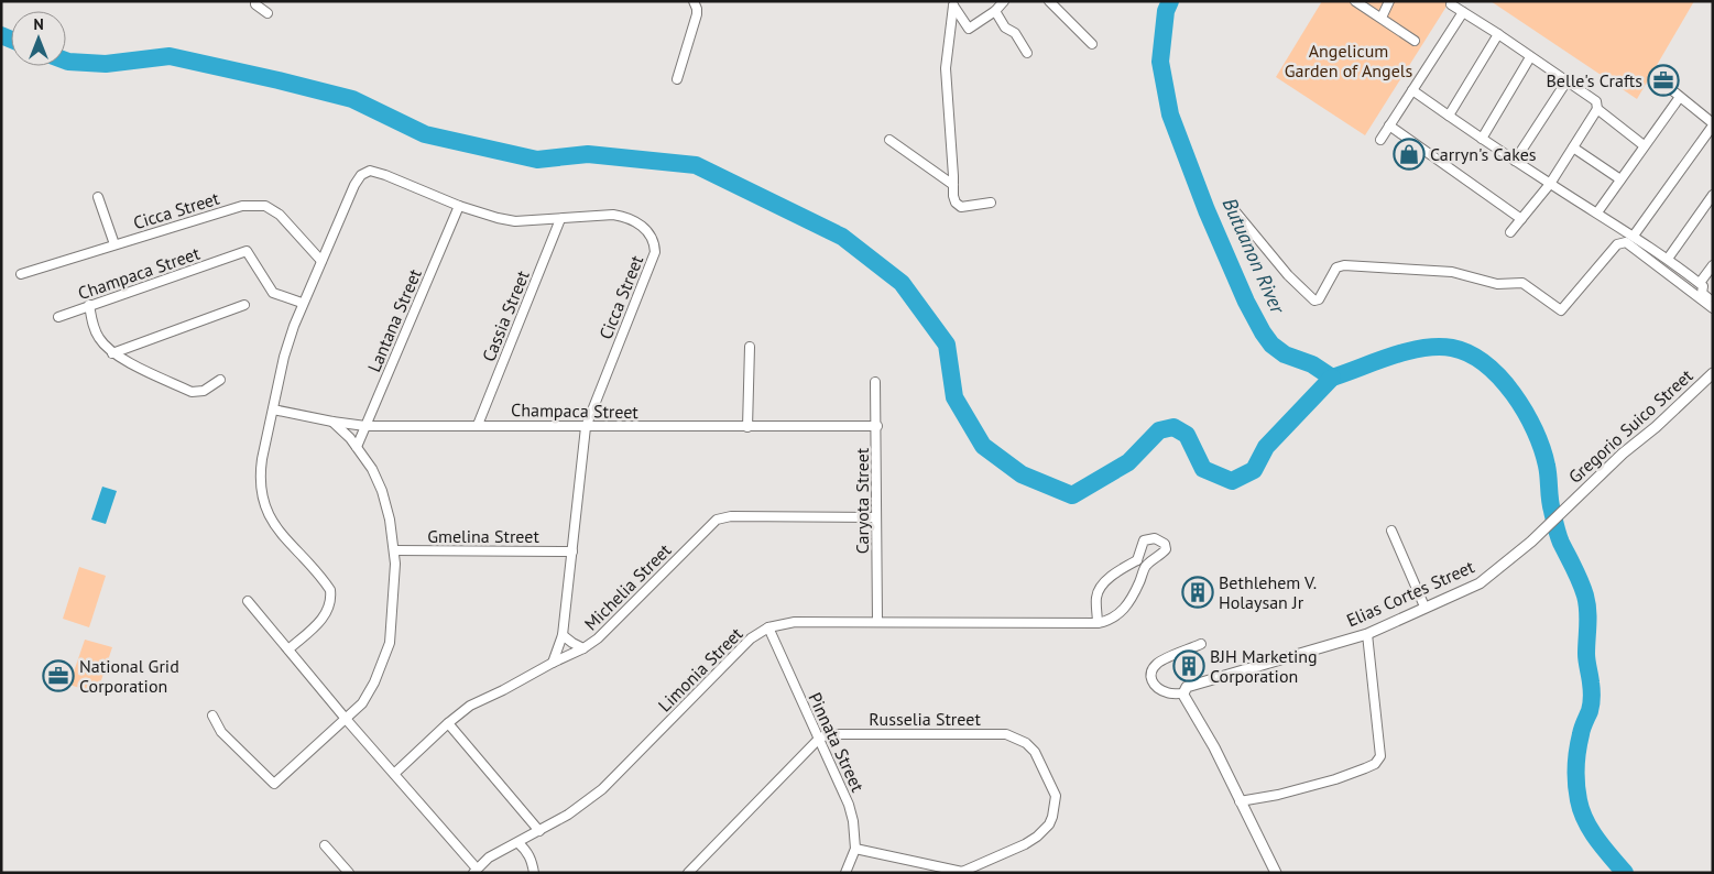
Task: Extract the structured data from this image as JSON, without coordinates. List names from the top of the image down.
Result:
{
  "streets": {
    "street": [
      "Cicca Street",
      "Champaca Street",
      "Cassia Street",
      "Lantana Street",
      "Gregorio Suico Street",
      "Caryota Street",
      "Gmelina Street",
      "Michelia Street",
      "Elias Cortes Street",
      "Limonia Street",
      "Russelia Street",
      "Pinnata Street"
    ]
  },
  "crossings": [
    ["Cicca Street", "Champaca Street"],
    ["Cicca Street", "Cassia Street"],
    ["Cicca Street", "Lantana Street"],
    ["Cicca Street", "Gmelina Street"],
    ["Cicca Street", "Michelia Street"],
    ["Champaca Street", "Cassia Street"],
    ["Champaca Street", "Lantana Street"],
    ["Champaca Street", "Caryota Street"],
    ["Gregorio Suico Street", "Elias Cortes Street"],
    ["Caryota Street", "Michelia Street"],
    ["Caryota Street", "Limonia Street"],
    ["Limonia Street", "Pinnata Street"],
    ["Russelia Street", "Pinnata Street"]
  ],
  "water": ["Butuanon River"],
  "parks": ["Angelicum Garden of Angels"],
  "places": {
    "office": ["Belle's Crafts", "National Grid Corporation"],
    "shop": ["Carryn's Cakes"],
    "building": ["Bethlehem V. Holaysan Jr", "BJH Marketing Corporation"]
  },
  "north": "top"
}
